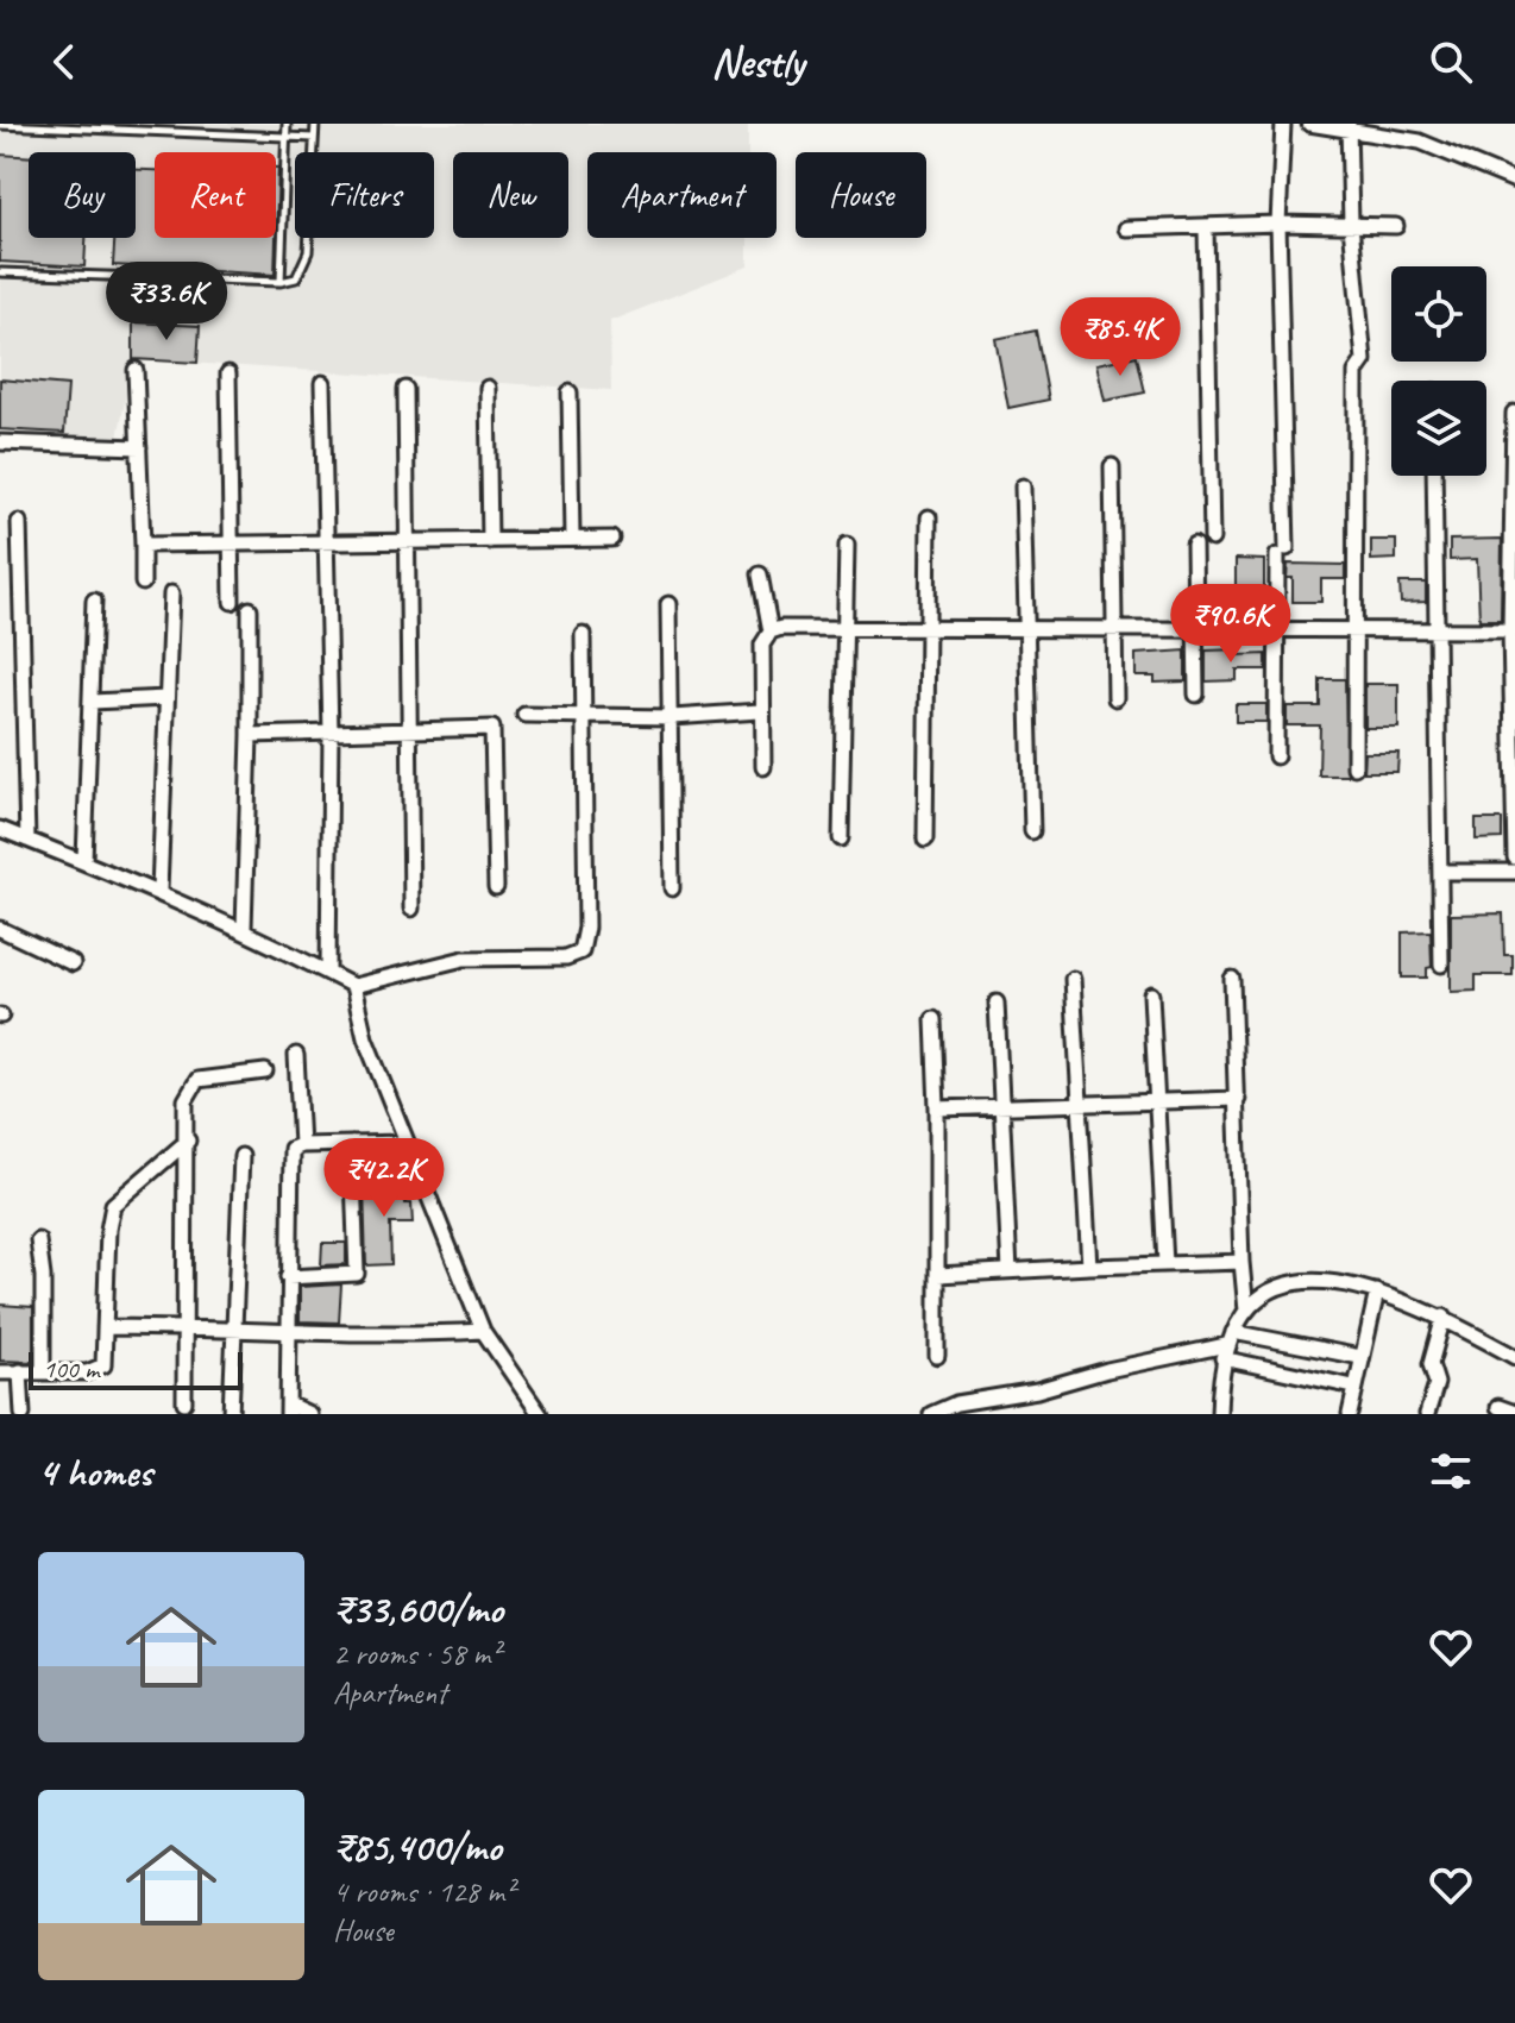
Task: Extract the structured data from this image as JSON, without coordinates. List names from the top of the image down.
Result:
{
  "scale_bar": "100 m",
  "page": {
    "header": "Nestly",
    "chip": [
      "Buy",
      "Rent",
      "Filters",
      "New",
      "Apartment",
      "House"
    ],
    "price": [
      "₹33.6K",
      "₹85.4K",
      "₹90.6K",
      "₹42.2K"
    ],
    "scale": "100 m",
    "heading": "4 homes",
    "list": [
      {
        "name": "₹33,600/mo",
        "note": "2 rooms · 58 m² · Apartment"
      },
      {
        "name": "₹85,400/mo",
        "note": "4 rooms · 128 m² · House"
      }
    ]
  }
}
